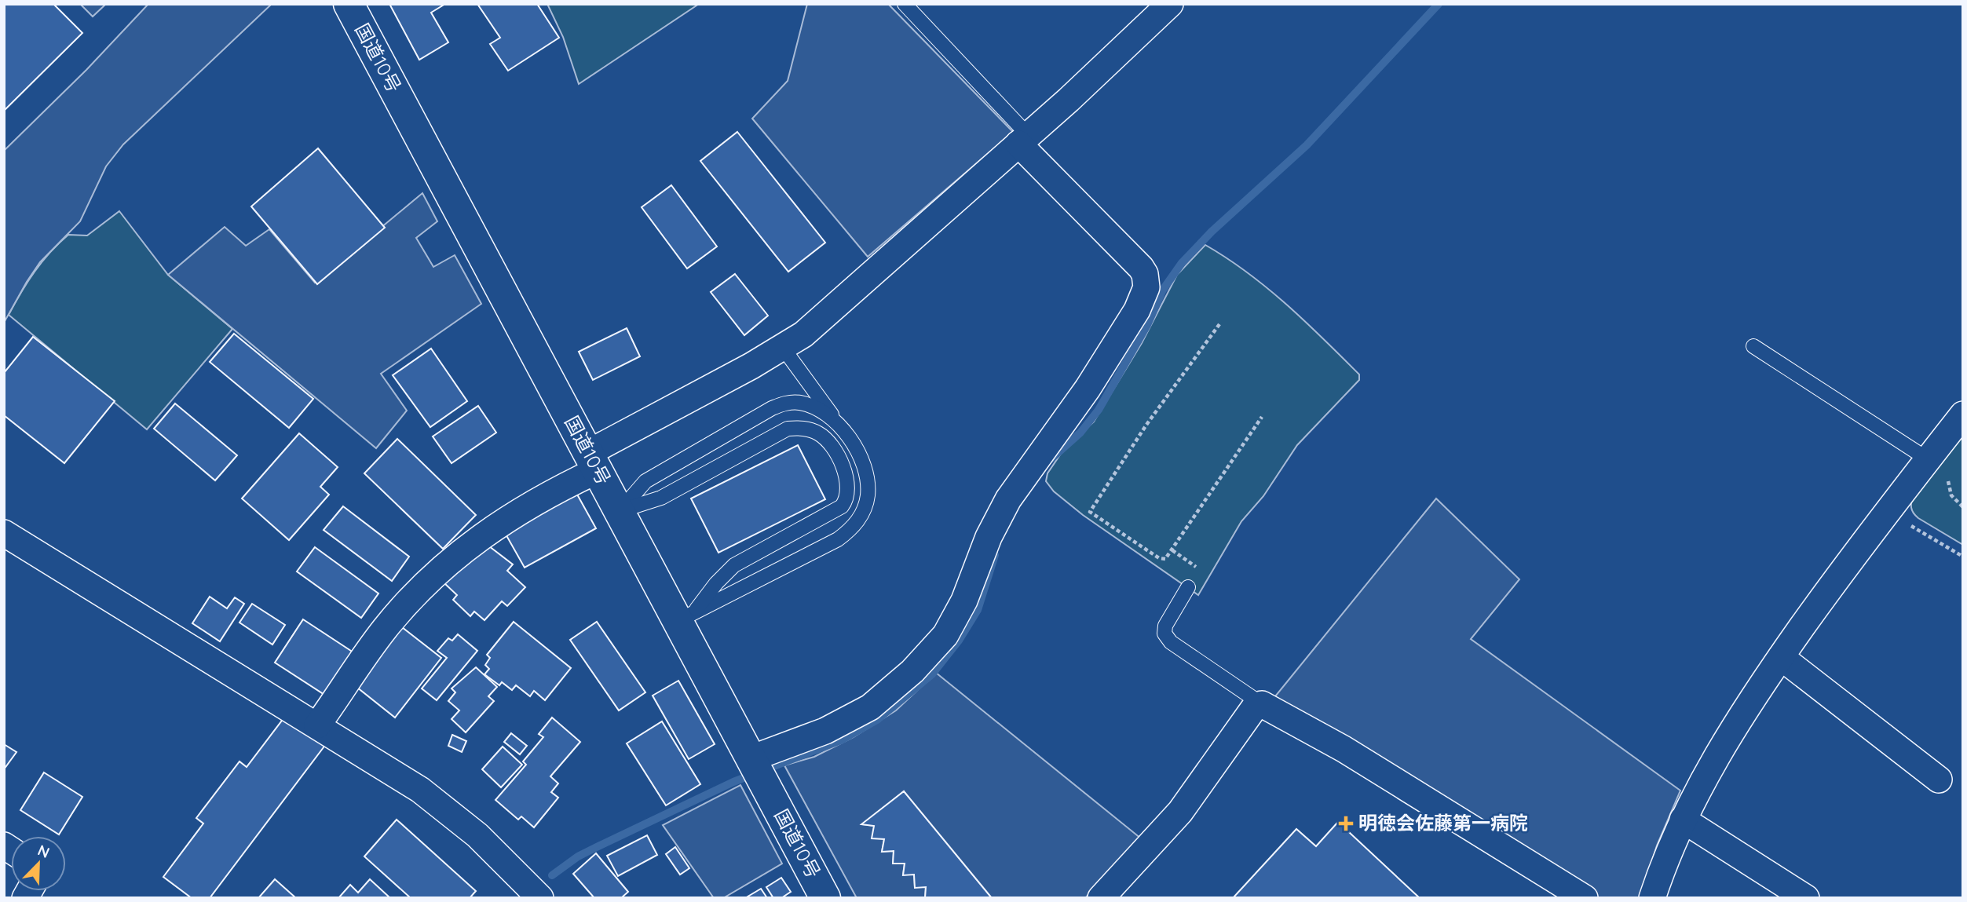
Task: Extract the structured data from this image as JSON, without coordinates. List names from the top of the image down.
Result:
{
  "streets": {
    "highway": ["国道10号"]
  },
  "places": {
    "health": ["明徳会佐藤第一病院"]
  },
  "north": "top right"
}
